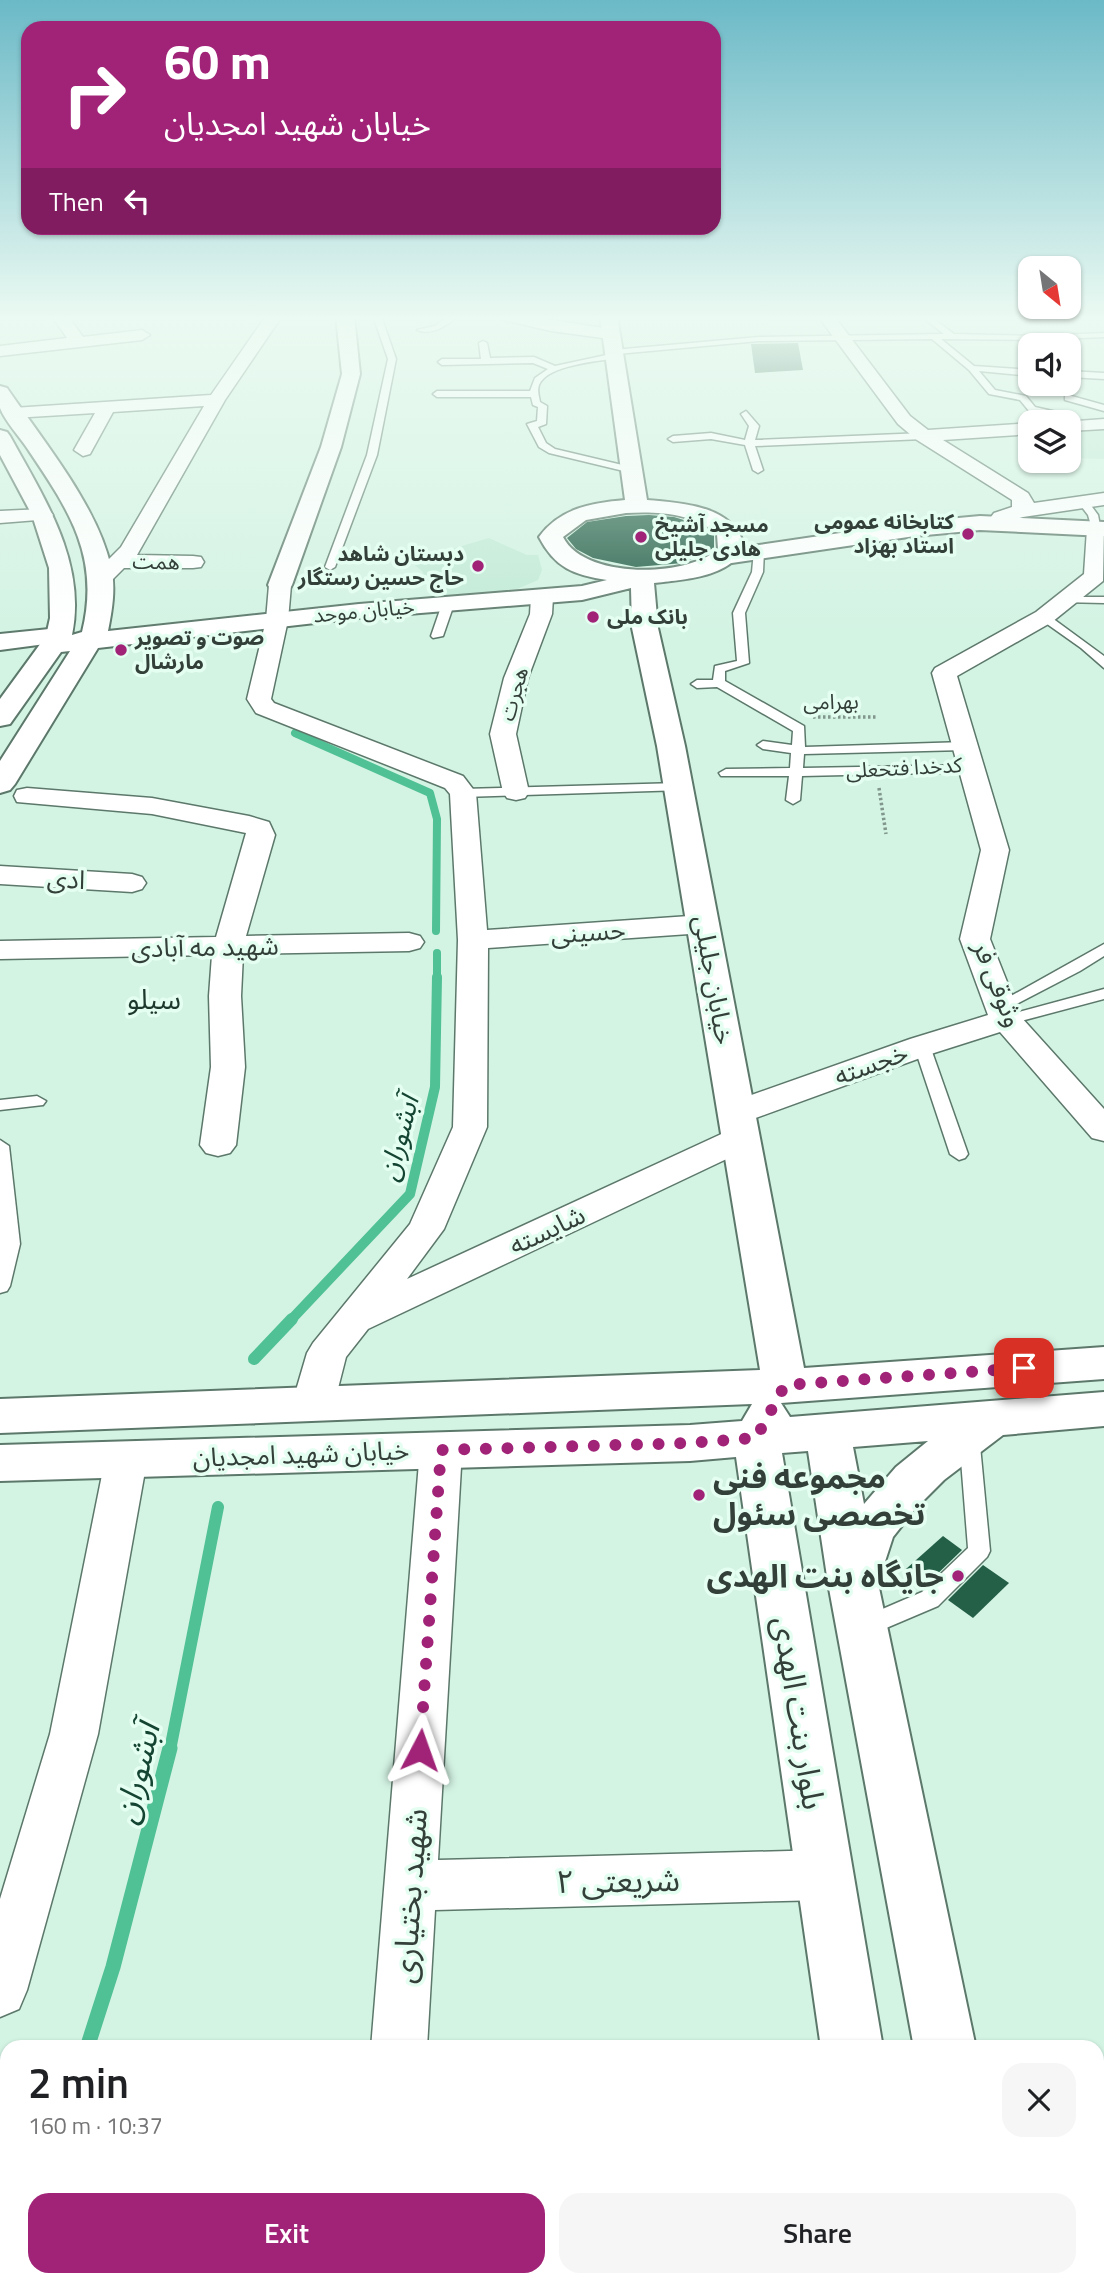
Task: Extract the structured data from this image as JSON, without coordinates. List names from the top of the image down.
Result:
{
  "streets": {
    "main road": [
      "خیابان موحد",
      "خیابان جلیلی",
      "خیابان شهید امجدیان",
      "بلوار بنت الهدی"
    ],
    "street": [
      "همت",
      "هجرت",
      "کدخدا فتحعلی",
      "ادی",
      "حسینی",
      "شهید مه آبادی",
      "وثوقی فر",
      "خجسته",
      "شایسته",
      "شریعتی ۲",
      "شهید بختیاری"
    ],
    "path": ["بهرامی"]
  },
  "crossings": [
    ["خیابان موحد", "هجرت"],
    ["خیابان موحد", "خیابان جلیلی"],
    ["کدخدا فتحعلی", "وثوقی فر"],
    ["حسینی", "خیابان جلیلی"],
    ["خیابان جلیلی", "خجسته"],
    ["خیابان جلیلی", "شایسته"],
    ["خیابان جلیلی", "خیابان شهید امجدیان"],
    ["وثوقی فر", "خجسته"],
    ["خجسته", "شایسته"],
    ["خیابان شهید امجدیان", "بلوار بنت الهدی"],
    ["خیابان شهید امجدیان", "شهید بختیاری"],
    ["بلوار بنت الهدی", "شریعتی ۲"],
    ["شریعتی ۲", "شهید بختیاری"]
  ],
  "districts": ["سیلو"],
  "water": ["آبشوران"],
  "places": [
    "کتابخانه عمومی استاد بهزاد",
    "مسجد آشیخ هادی جلیلی",
    "دبستان شاهد حاج حسین رستگار",
    "بانک ملی",
    "صوت و تصویر مارشال",
    "مجموعه فنی تخصصی سئول",
    "جایگاه بنت الهدی"
  ],
  "north": "bottom right",
  "page": {
    "turn": ["60 m", "خیابان شهید امجدیان"],
    "then": "Then",
    "heading": ["2 min", "160 m · 10:37"],
    "buttons": ["Exit", "Share"]
  }
}
